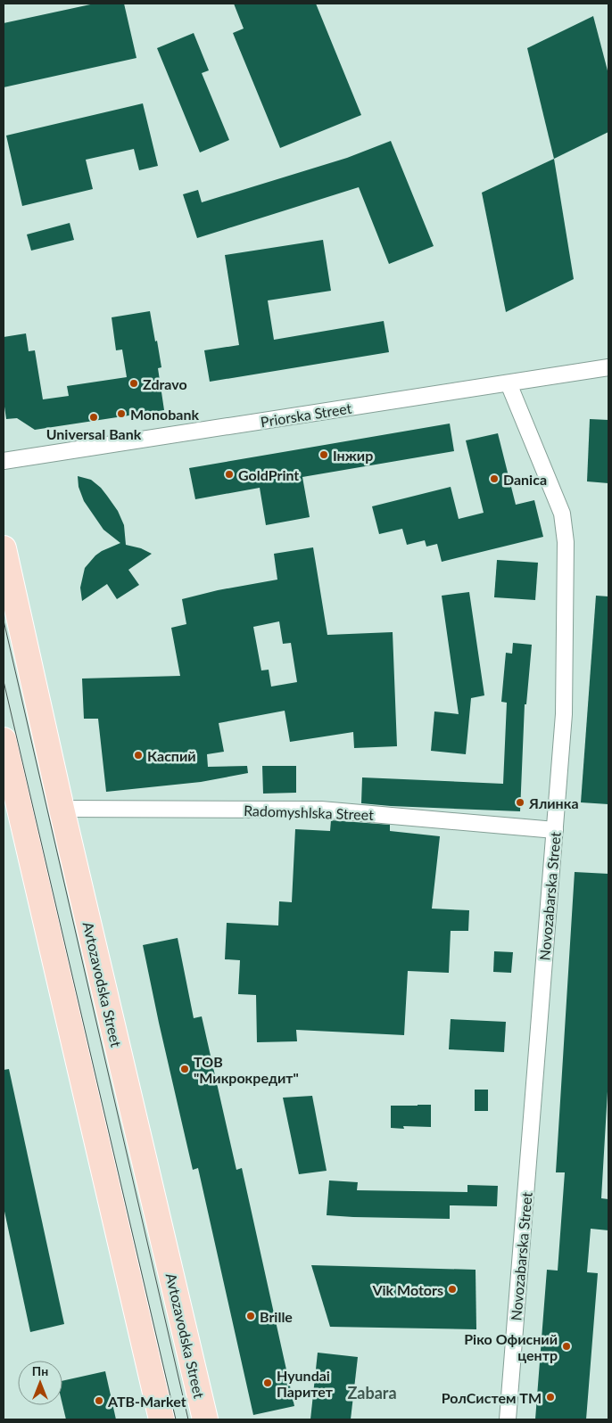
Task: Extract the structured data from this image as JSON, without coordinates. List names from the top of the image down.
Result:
{
  "streets": {
    "main road": ["Avtozavodska Street"],
    "street": ["Priorska Street", "Radomyshlska Street", "Novozabarska Street"]
  },
  "crossings": [
    ["Priorska Street", "Novozabarska Street"],
    ["Radomyshlska Street", "Novozabarska Street"],
    ["Radomyshlska Street", "Avtozavodska Street"]
  ],
  "districts": ["Zabara"],
  "places": [
    "Zdravo",
    "Monobank",
    "Universal Bank",
    "Інжир",
    "GoldPrint",
    "Danica",
    "Каспий",
    "Ялинка",
    "ТОВ \"Микрокредит\"",
    "Vik Motors",
    "Brille",
    "Ріко Офисний центр",
    "Hyundai Паритет",
    "РолСистем ТМ",
    "ATB-Market"
  ],
  "north": "top"
}
